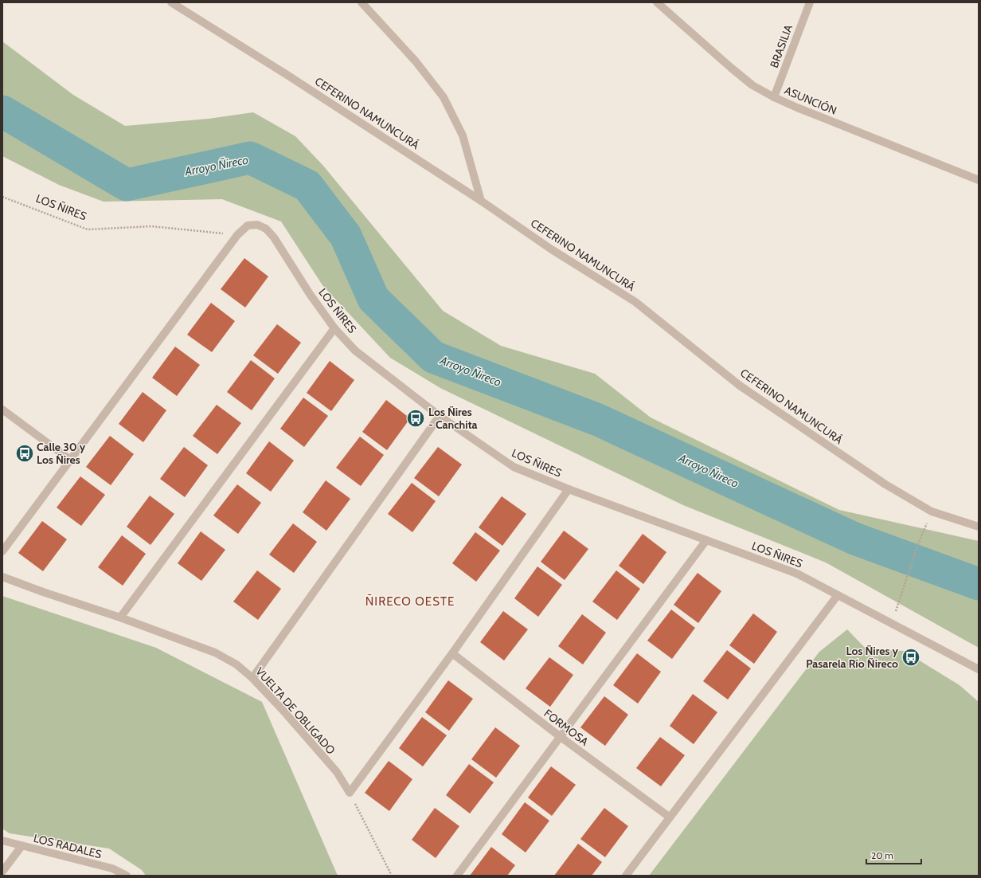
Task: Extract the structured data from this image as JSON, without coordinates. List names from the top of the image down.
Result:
{
  "streets": {
    "street": [
      "BRASILIA",
      "ASUNCIÓN",
      "CEFERINO NAMUNCURÁ",
      "LOS ÑIRES",
      "VUELTA DE OBLIGADO",
      "FORMOSA",
      "LOS RADALES"
    ]
  },
  "crossings": [
    ["BRASILIA", "ASUNCIÓN"]
  ],
  "districts": ["ÑIRECO OESTE"],
  "water": ["Arroyo Ñireco"],
  "places": {
    "bus stop": ["Los Ñires - Canchita", "Calle 30 y Los Ñires", "Los Ñires y Pasarela Río Ñireco"]
  },
  "scale_bar": "20 m"
}
